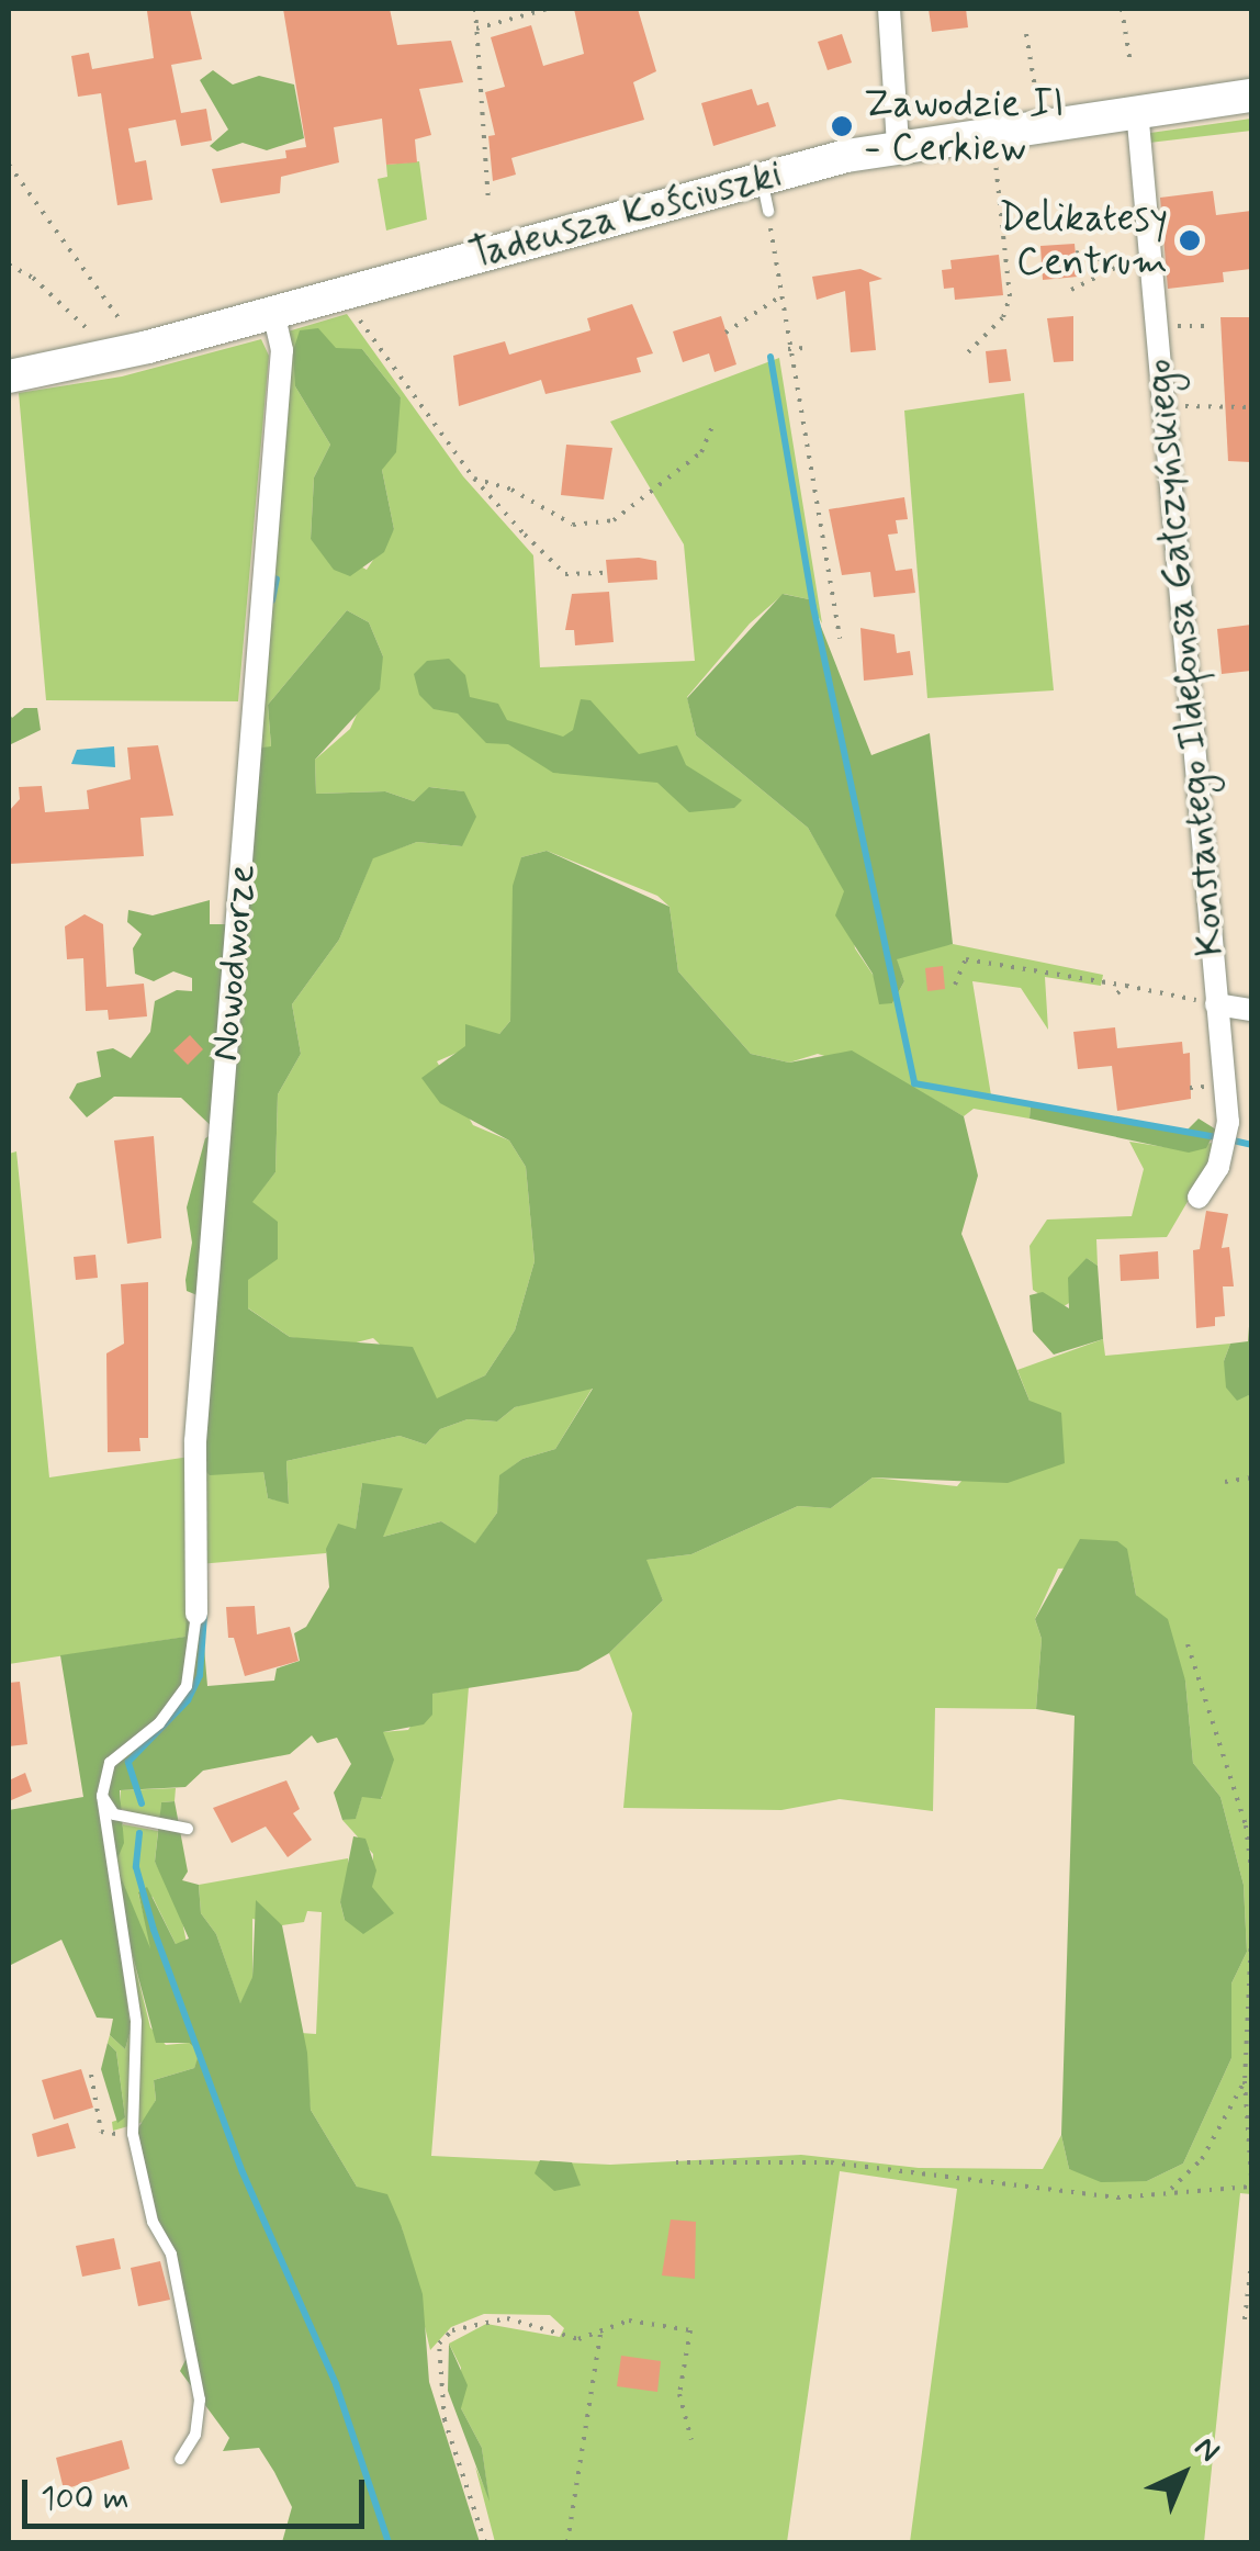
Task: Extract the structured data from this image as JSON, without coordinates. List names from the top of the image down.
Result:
{
  "streets": {
    "main road": ["Tadeusza Kościuszki"],
    "street": ["Konstantego Ildefonsa Gałczyńskiego", "Nowodworze"]
  },
  "crossings": [
    ["Tadeusza Kościuszki", "Konstantego Ildefonsa Gałczyńskiego"],
    ["Tadeusza Kościuszki", "Nowodworze"]
  ],
  "places": ["Zawodzie II - Cerkiew", "Delikatesy Centrum"],
  "scale_bar": "100 m",
  "north": "top right"
}
